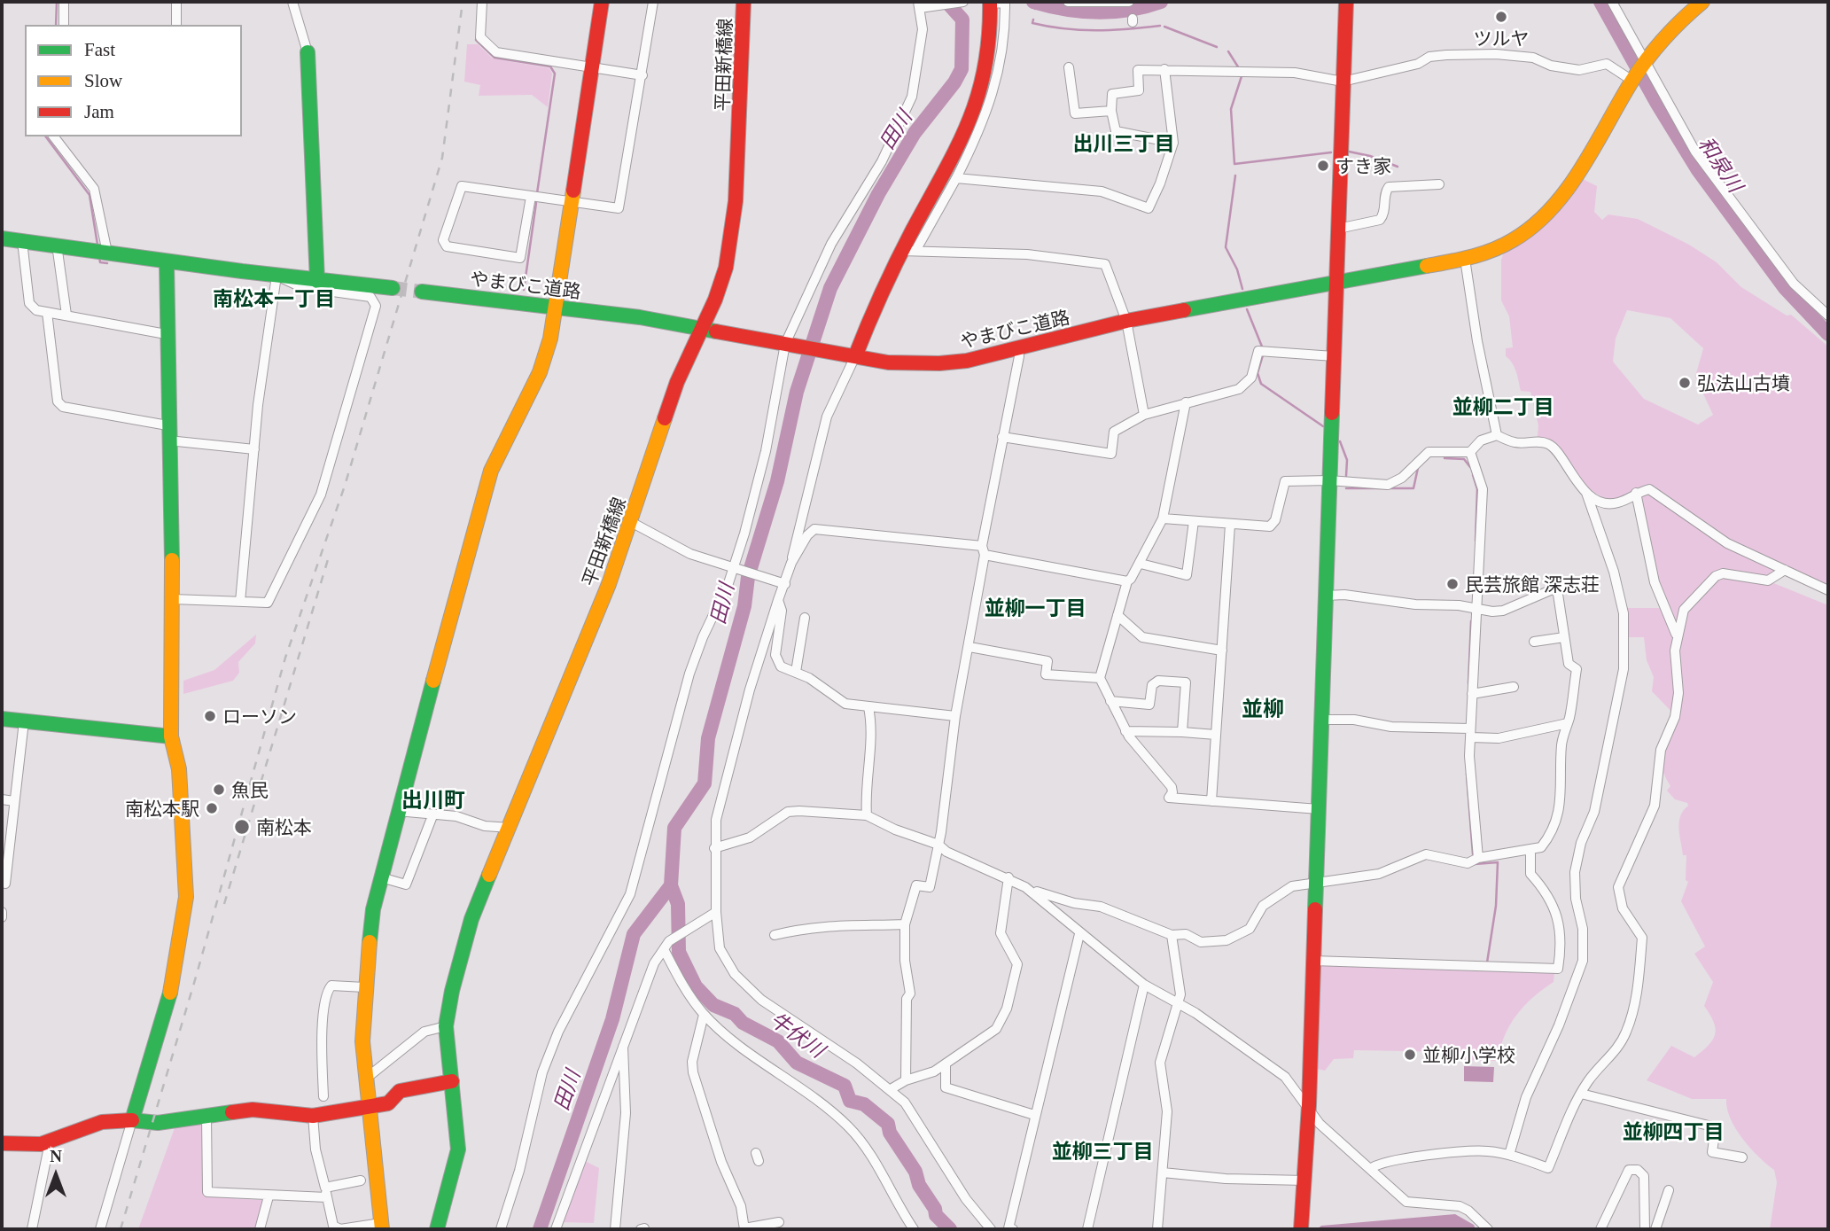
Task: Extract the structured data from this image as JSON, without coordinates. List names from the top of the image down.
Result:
{
  "streets": {
    "street": ["平田新橋線", "やまびこ道路"]
  },
  "crossings": [
    ["平田新橋線", "やまびこ道路"]
  ],
  "districts": [
    "出川三丁目",
    "南松本一丁目",
    "並柳二丁目",
    "並柳一丁目",
    "並柳",
    "出川町",
    "並柳四丁目",
    "並柳三丁目"
  ],
  "water": ["田川", "和泉川", "牛伏川"],
  "places": [
    "ツルヤ",
    "すき家",
    "弘法山古墳",
    "民芸旅館 深志荘",
    "ローソン",
    "魚民",
    "南松本駅",
    "南松本",
    "並柳小学校"
  ],
  "legend": ["Fast", "Slow", "Jam"],
  "north": "top"
}
